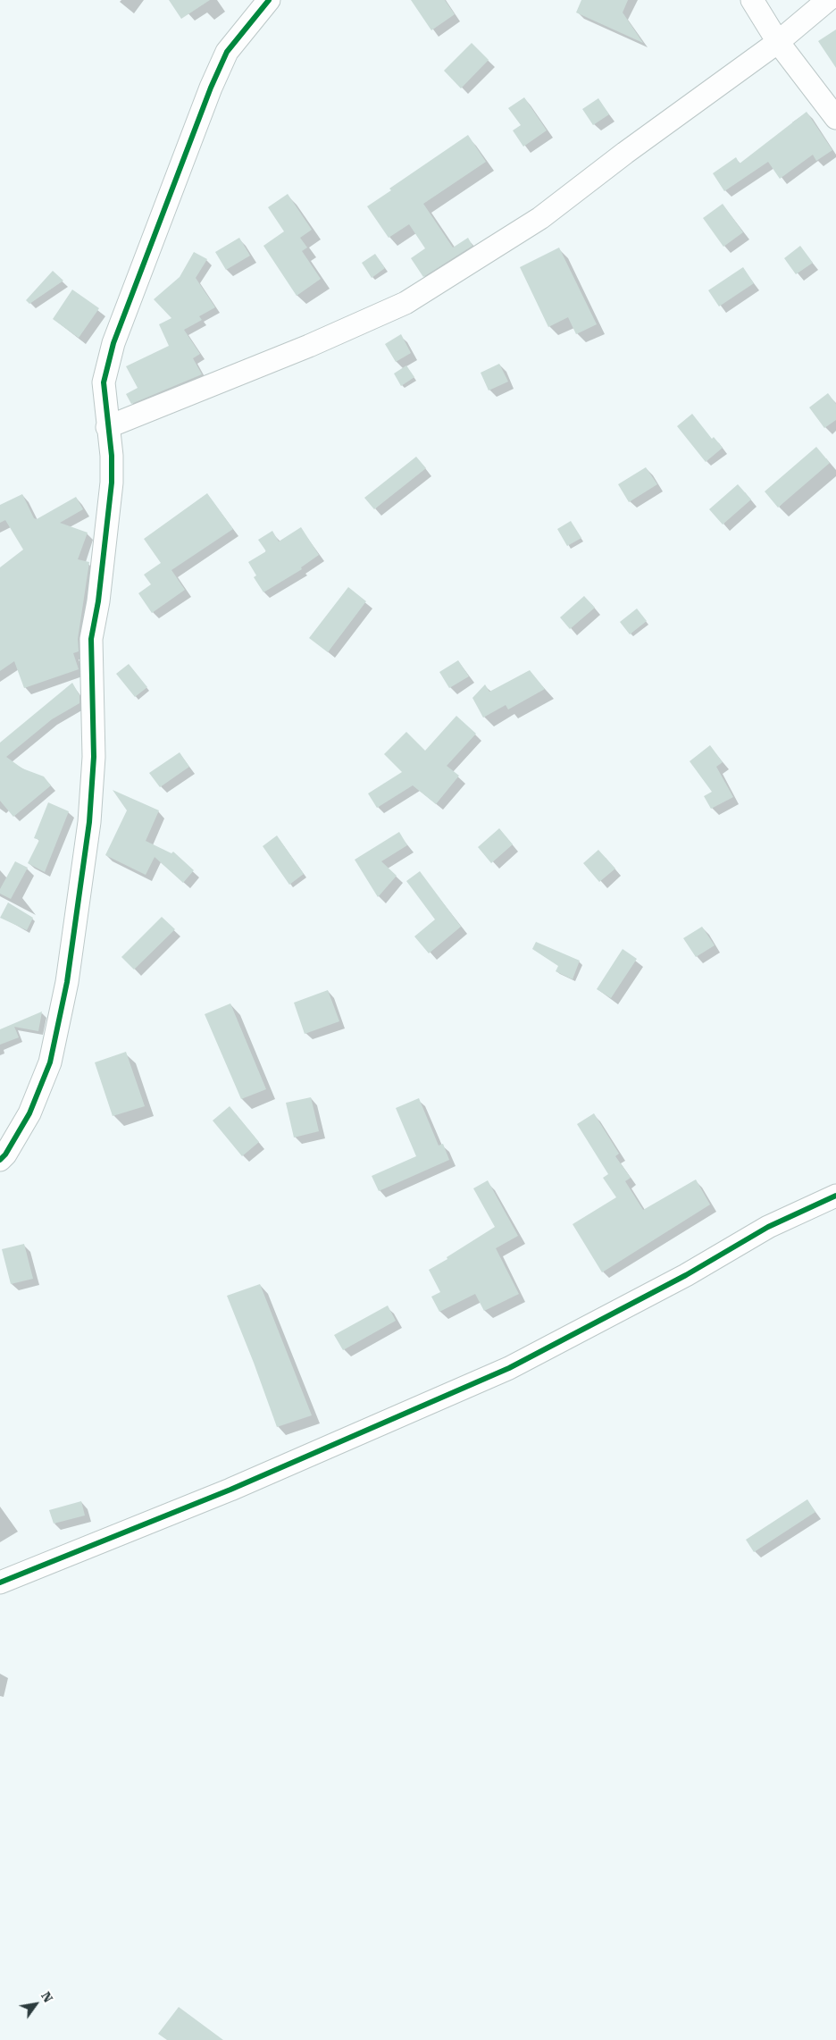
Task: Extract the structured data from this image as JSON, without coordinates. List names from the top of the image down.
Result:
{
  "north": "top right"
}
